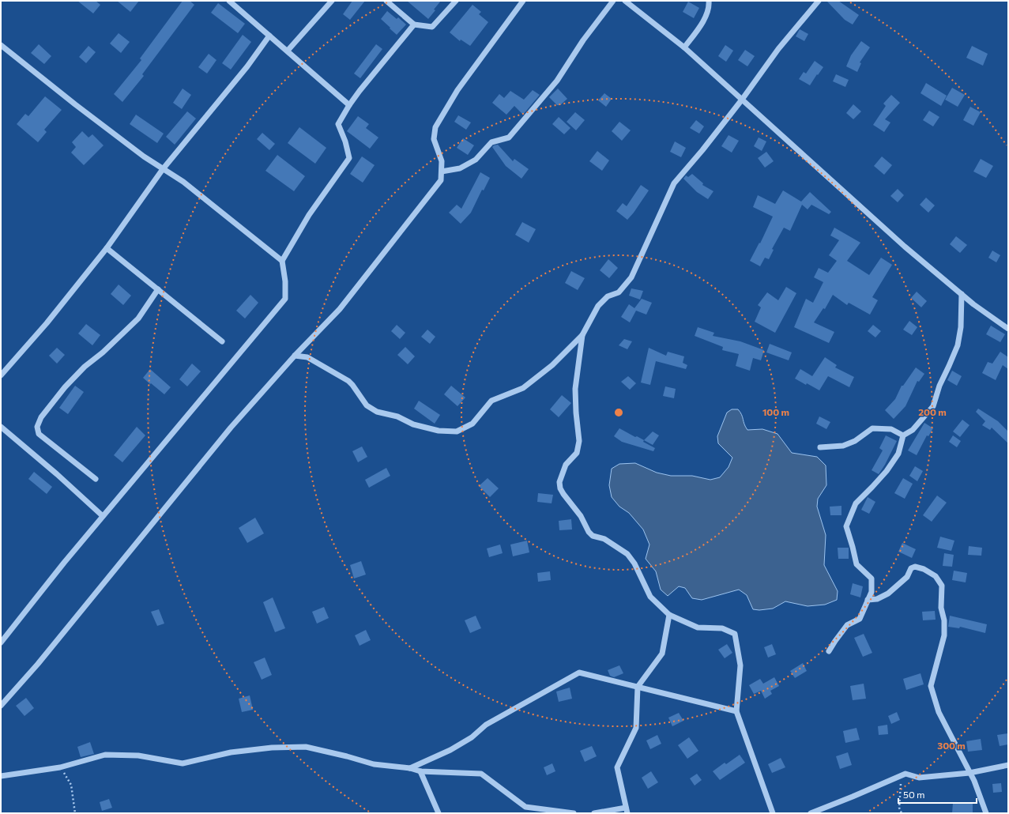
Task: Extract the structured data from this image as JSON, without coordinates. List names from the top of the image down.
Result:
{
  "scale_bar": "50 m",
  "rings": ["100 m", "200 m", "300 m"]
}
